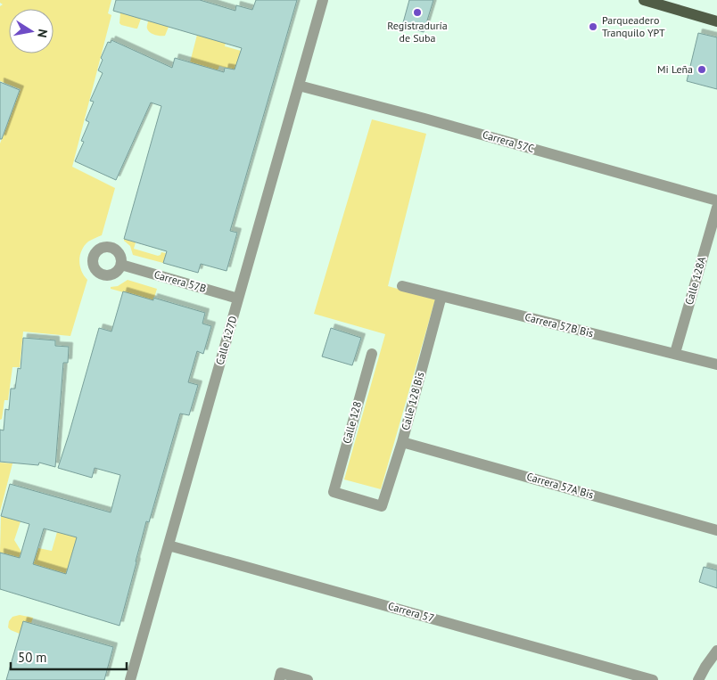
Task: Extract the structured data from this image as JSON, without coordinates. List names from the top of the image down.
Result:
{
  "streets": {
    "street": [
      "Carrera 57C",
      "Calle 128A",
      "Carrera 57B",
      "Carrera 57B Bis",
      "Calle 127D",
      "Calle 128 Bis",
      "Calle 128",
      "Carrera 57A Bis",
      "Carrera 57"
    ]
  },
  "crossings": [
    ["Carrera 57C", "Calle 127D"],
    ["Calle 128A", "Carrera 57B Bis"],
    ["Carrera 57B", "Calle 127D"],
    ["Carrera 57B Bis", "Calle 128 Bis"],
    ["Calle 127D", "Carrera 57"],
    ["Calle 128 Bis", "Calle 128"],
    ["Calle 128 Bis", "Carrera 57A Bis"]
  ],
  "places": ["Registraduría de Suba", "Parqueadero Tranquilo YPT", "Mi Leña"],
  "scale_bar": "50 m",
  "north": "right"
}
